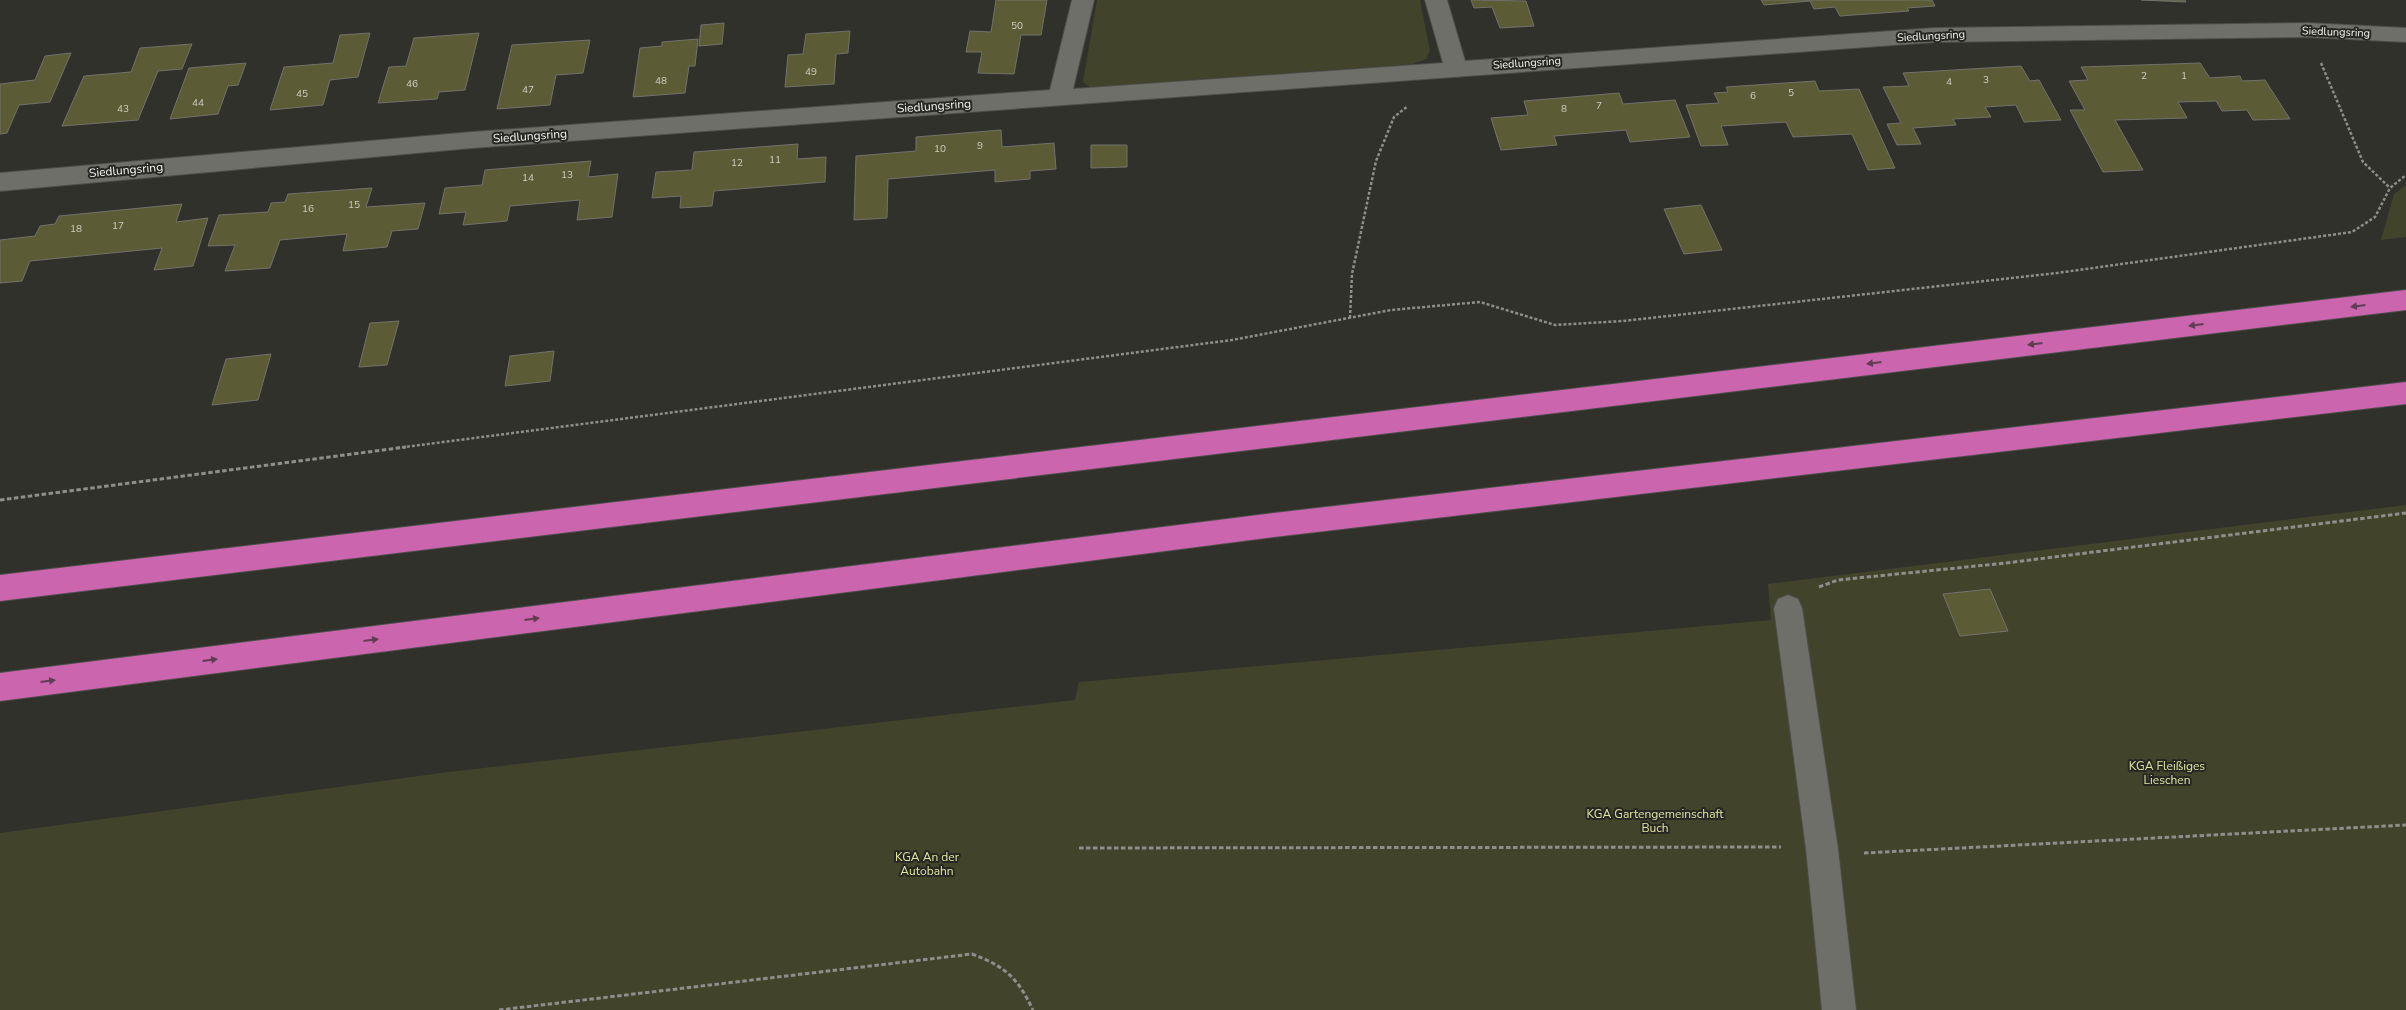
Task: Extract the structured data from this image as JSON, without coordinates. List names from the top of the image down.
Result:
{
  "streets": {
    "street": ["Siedlungsring"]
  },
  "parks": ["KGA Fleißiges Lieschen", "KGA Gartengemeinschaft Buch", "KGA An der Autobahn"],
  "house_numbers": [
    "50",
    "49",
    "2",
    "1",
    "3",
    "48",
    "4",
    "46",
    "47",
    "5",
    "45",
    "6",
    "44",
    "7",
    "43",
    "8",
    "9",
    "10",
    "11",
    "12",
    "13",
    "14",
    "15",
    "16",
    "17",
    "18"
  ]
}
